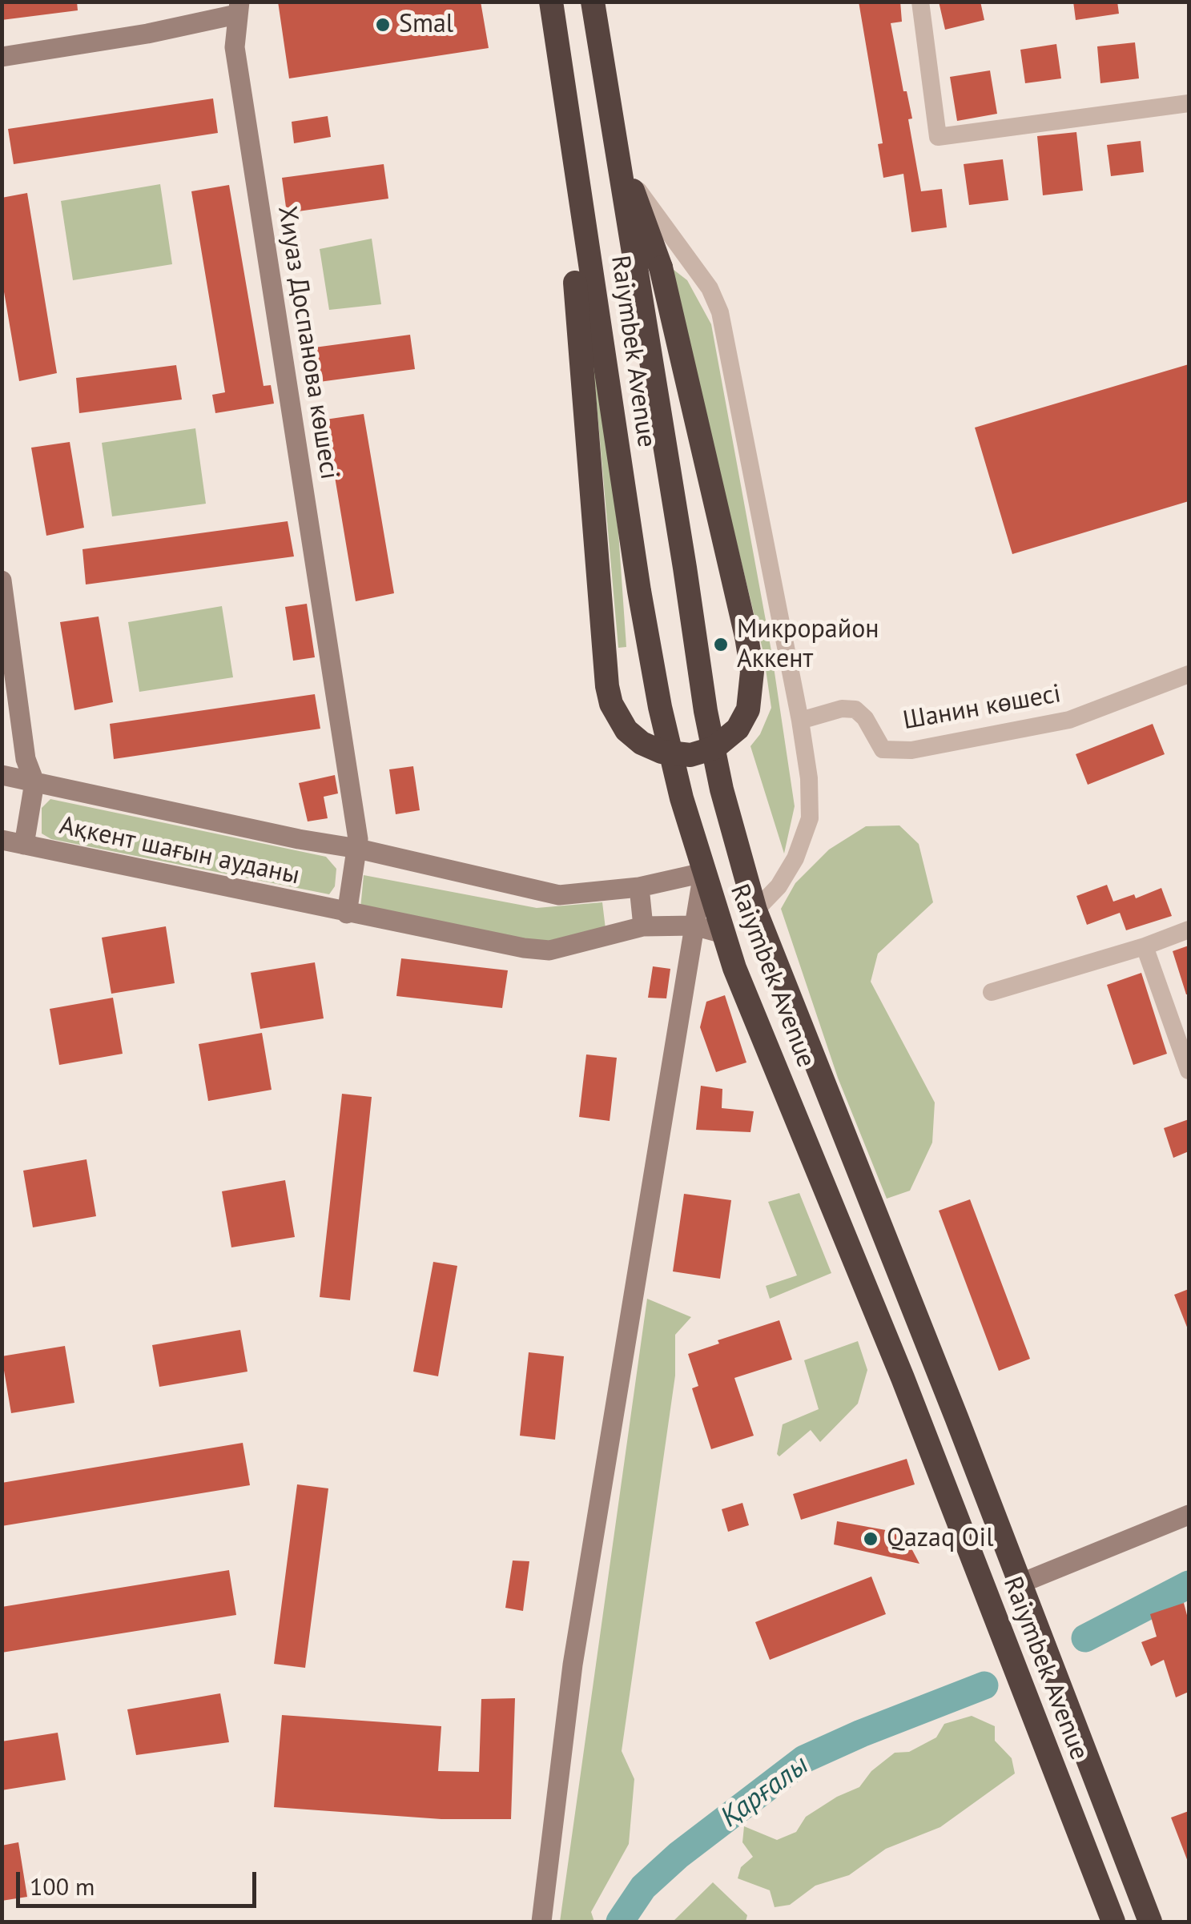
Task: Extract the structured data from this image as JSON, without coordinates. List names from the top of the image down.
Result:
{
  "streets": {
    "highway": ["Raiymbek Avenue"],
    "street": ["Хиуаз Доспанова көшесі", "Шанин көшесі", "Ақкент шағын ауданы"]
  },
  "crossings": [
    ["Хиуаз Доспанова көшесі", "Ақкент шағын ауданы"],
    ["Raiymbek Avenue", "Ақкент шағын ауданы"]
  ],
  "water": ["Қарғалы"],
  "places": ["Smal", "Микрорайон Аккент", "Qazaq Oil"],
  "scale_bar": "100 m"
}
